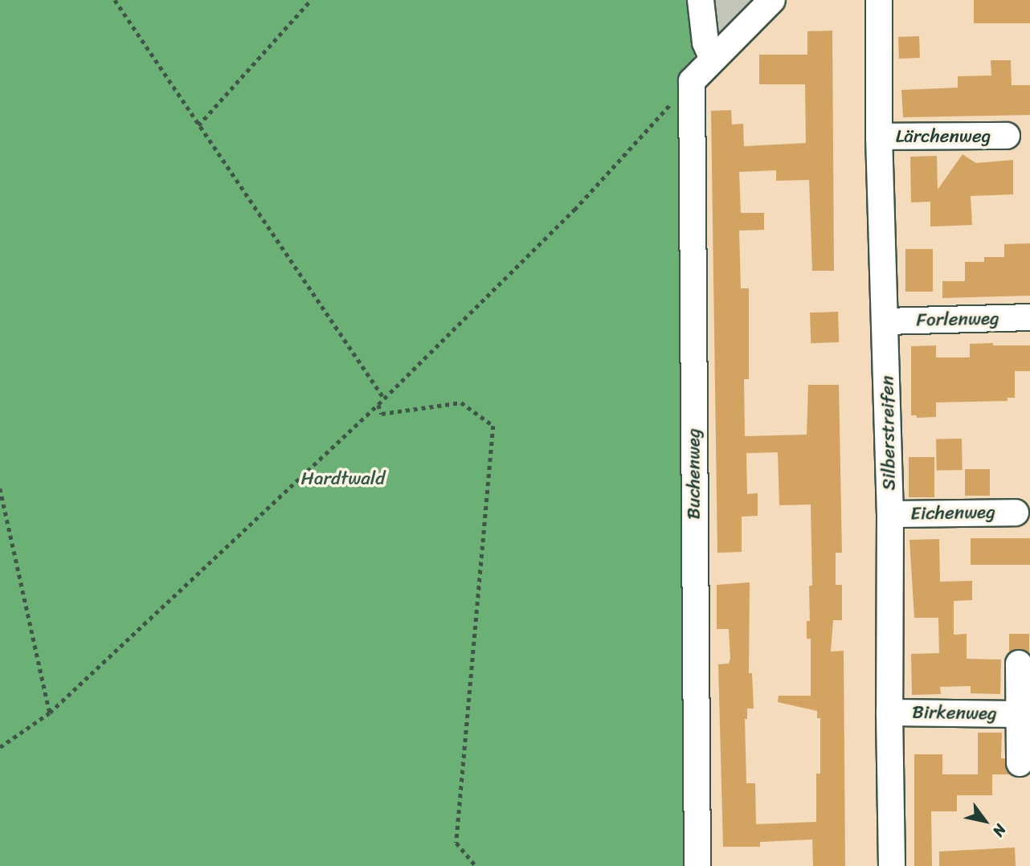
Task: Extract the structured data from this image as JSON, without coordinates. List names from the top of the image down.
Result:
{
  "streets": {
    "street": [
      "Lärchenweg",
      "Forlenweg",
      "Silberstreifen",
      "Buchenweg",
      "Eichenweg",
      "Birkenweg"
    ]
  },
  "crossings": [
    ["Lärchenweg", "Silberstreifen"],
    ["Forlenweg", "Silberstreifen"],
    ["Silberstreifen", "Eichenweg"],
    ["Silberstreifen", "Birkenweg"]
  ],
  "parks": ["Hardtwald"],
  "north": "bottom right"
}
